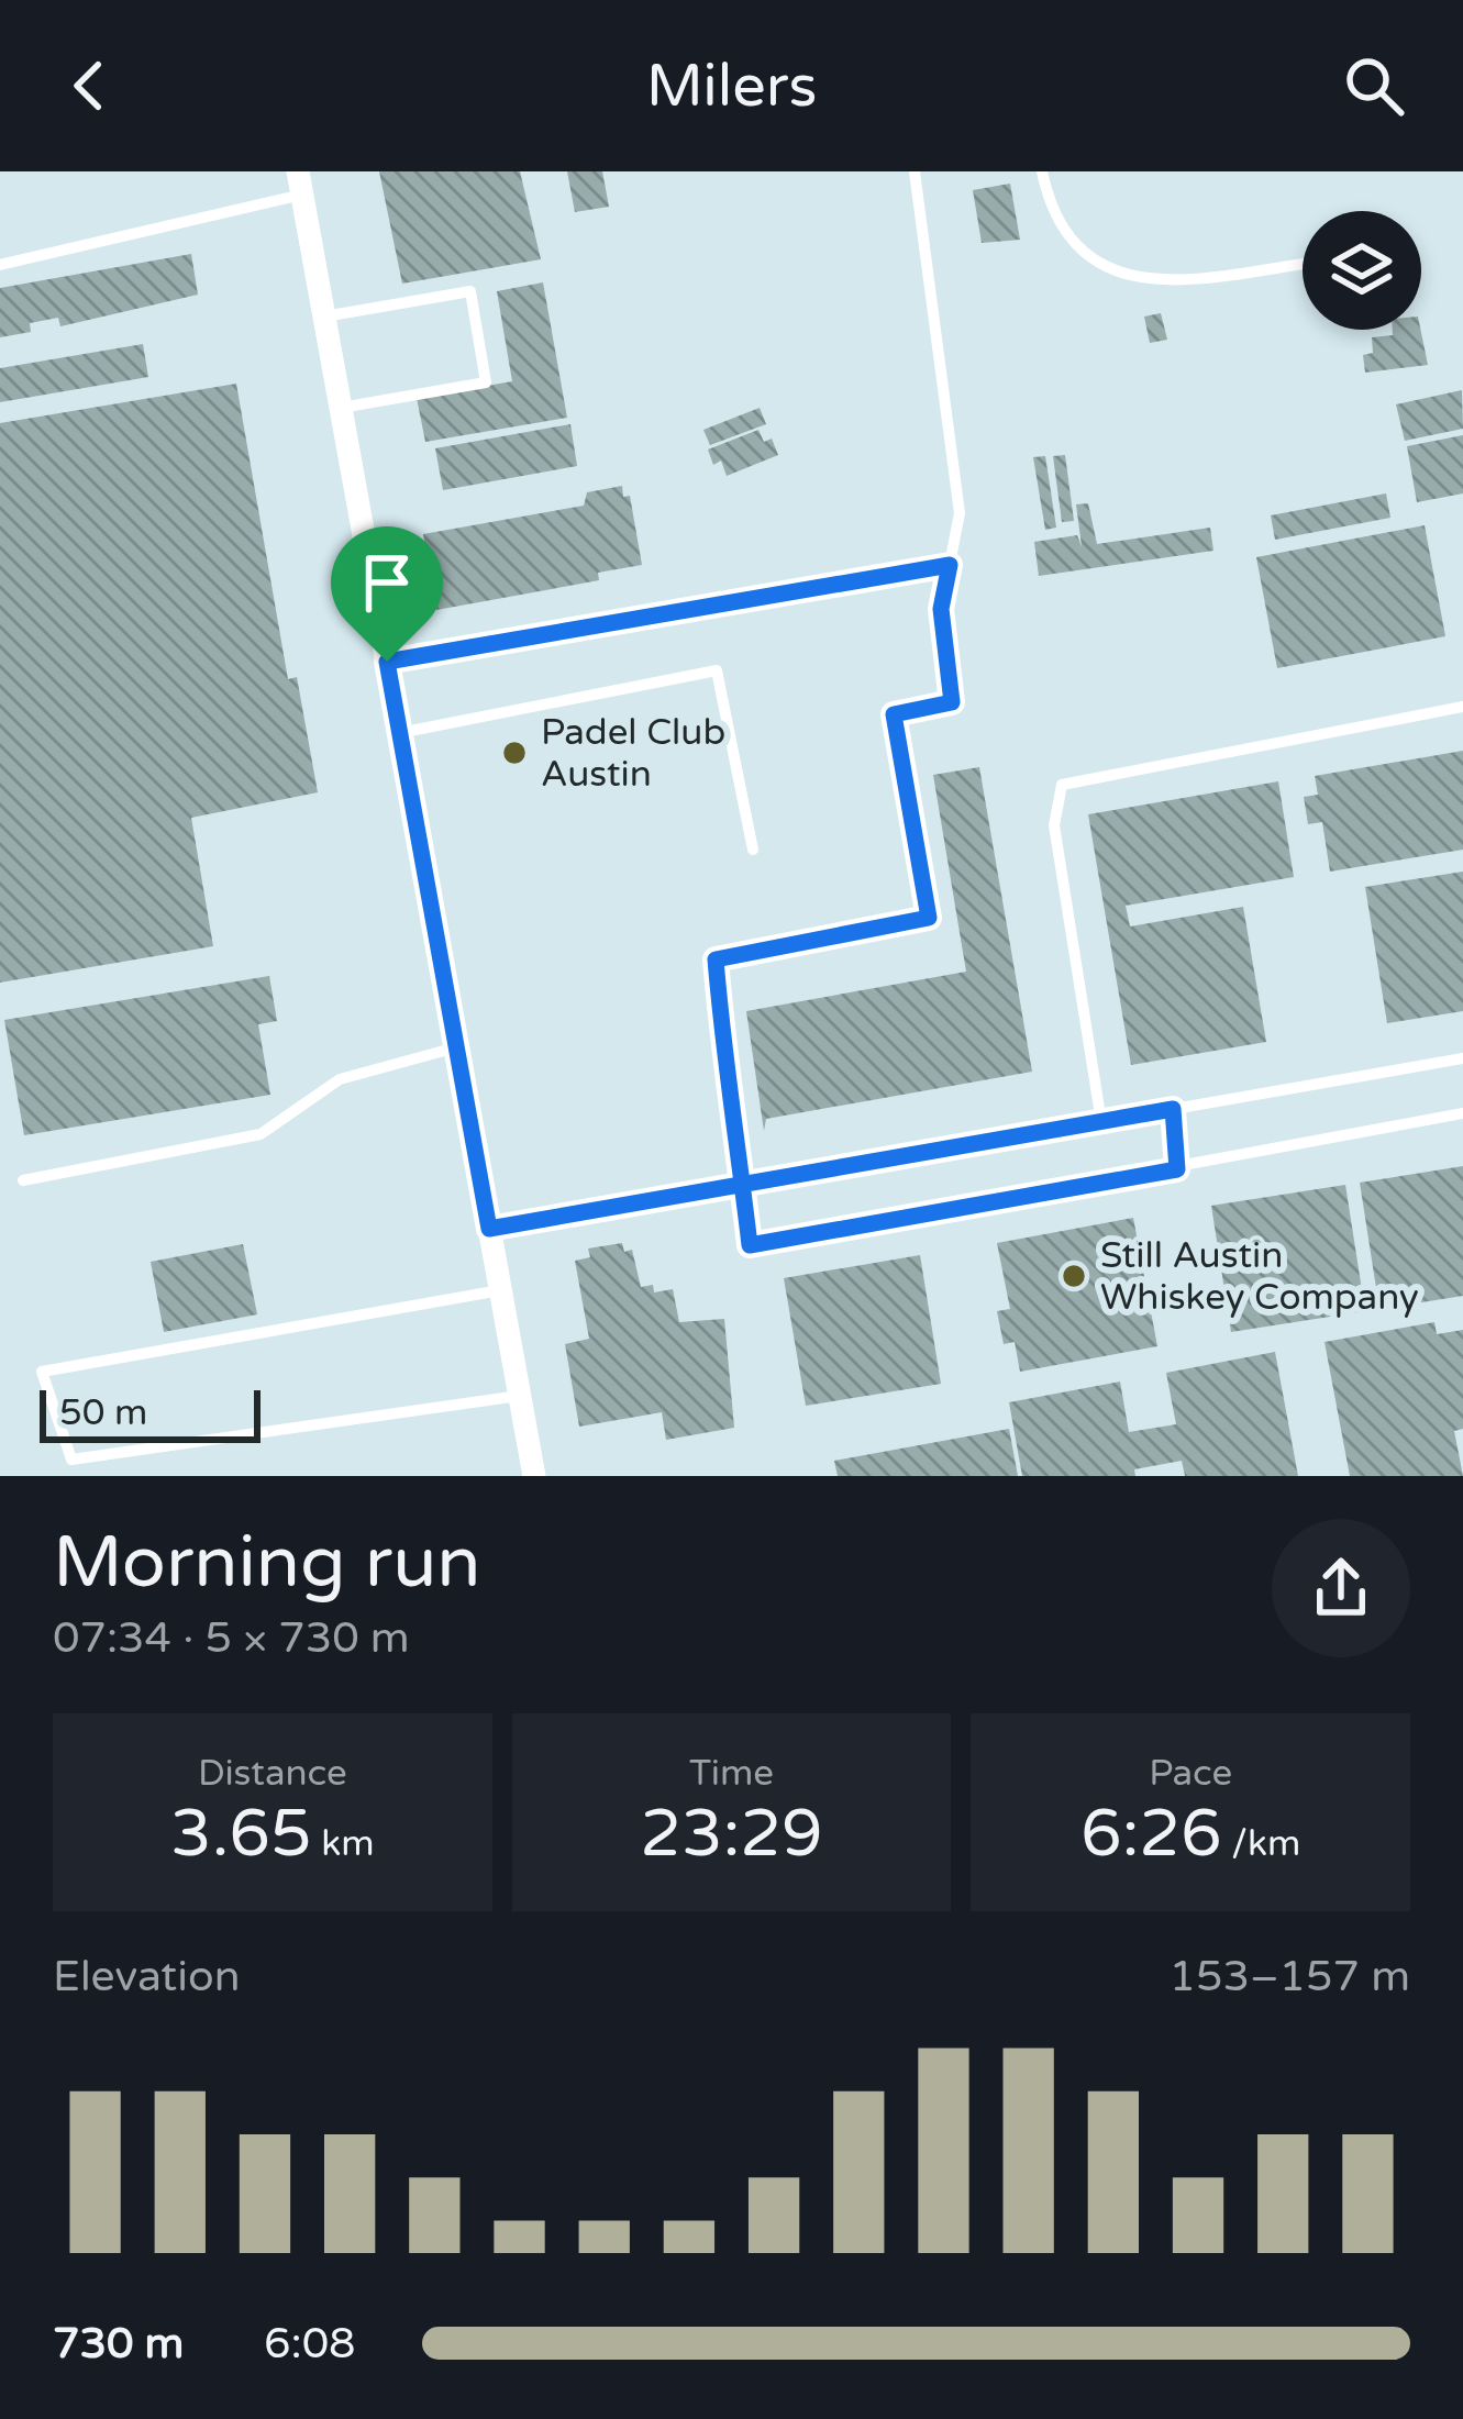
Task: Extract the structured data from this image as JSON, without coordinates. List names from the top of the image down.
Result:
{
  "places": ["Padel Club Austin", "Still Austin Whiskey Company"],
  "scale_bar": "50 m",
  "page": {
    "header": "Milers",
    "scale": "50 m",
    "heading": ["Morning run", "07:34 · 5 × 730 m"],
    "stats": [
      ["Distance", "3.65 km"],
      ["Time", "23:29"],
      ["Pace", "6:26 /km"]
    ],
    "chart": ["Elevation", "153–157 m"],
    "list": [
      {
        "name": "730 m",
        "note": "6:08"
      }
    ]
  }
}
